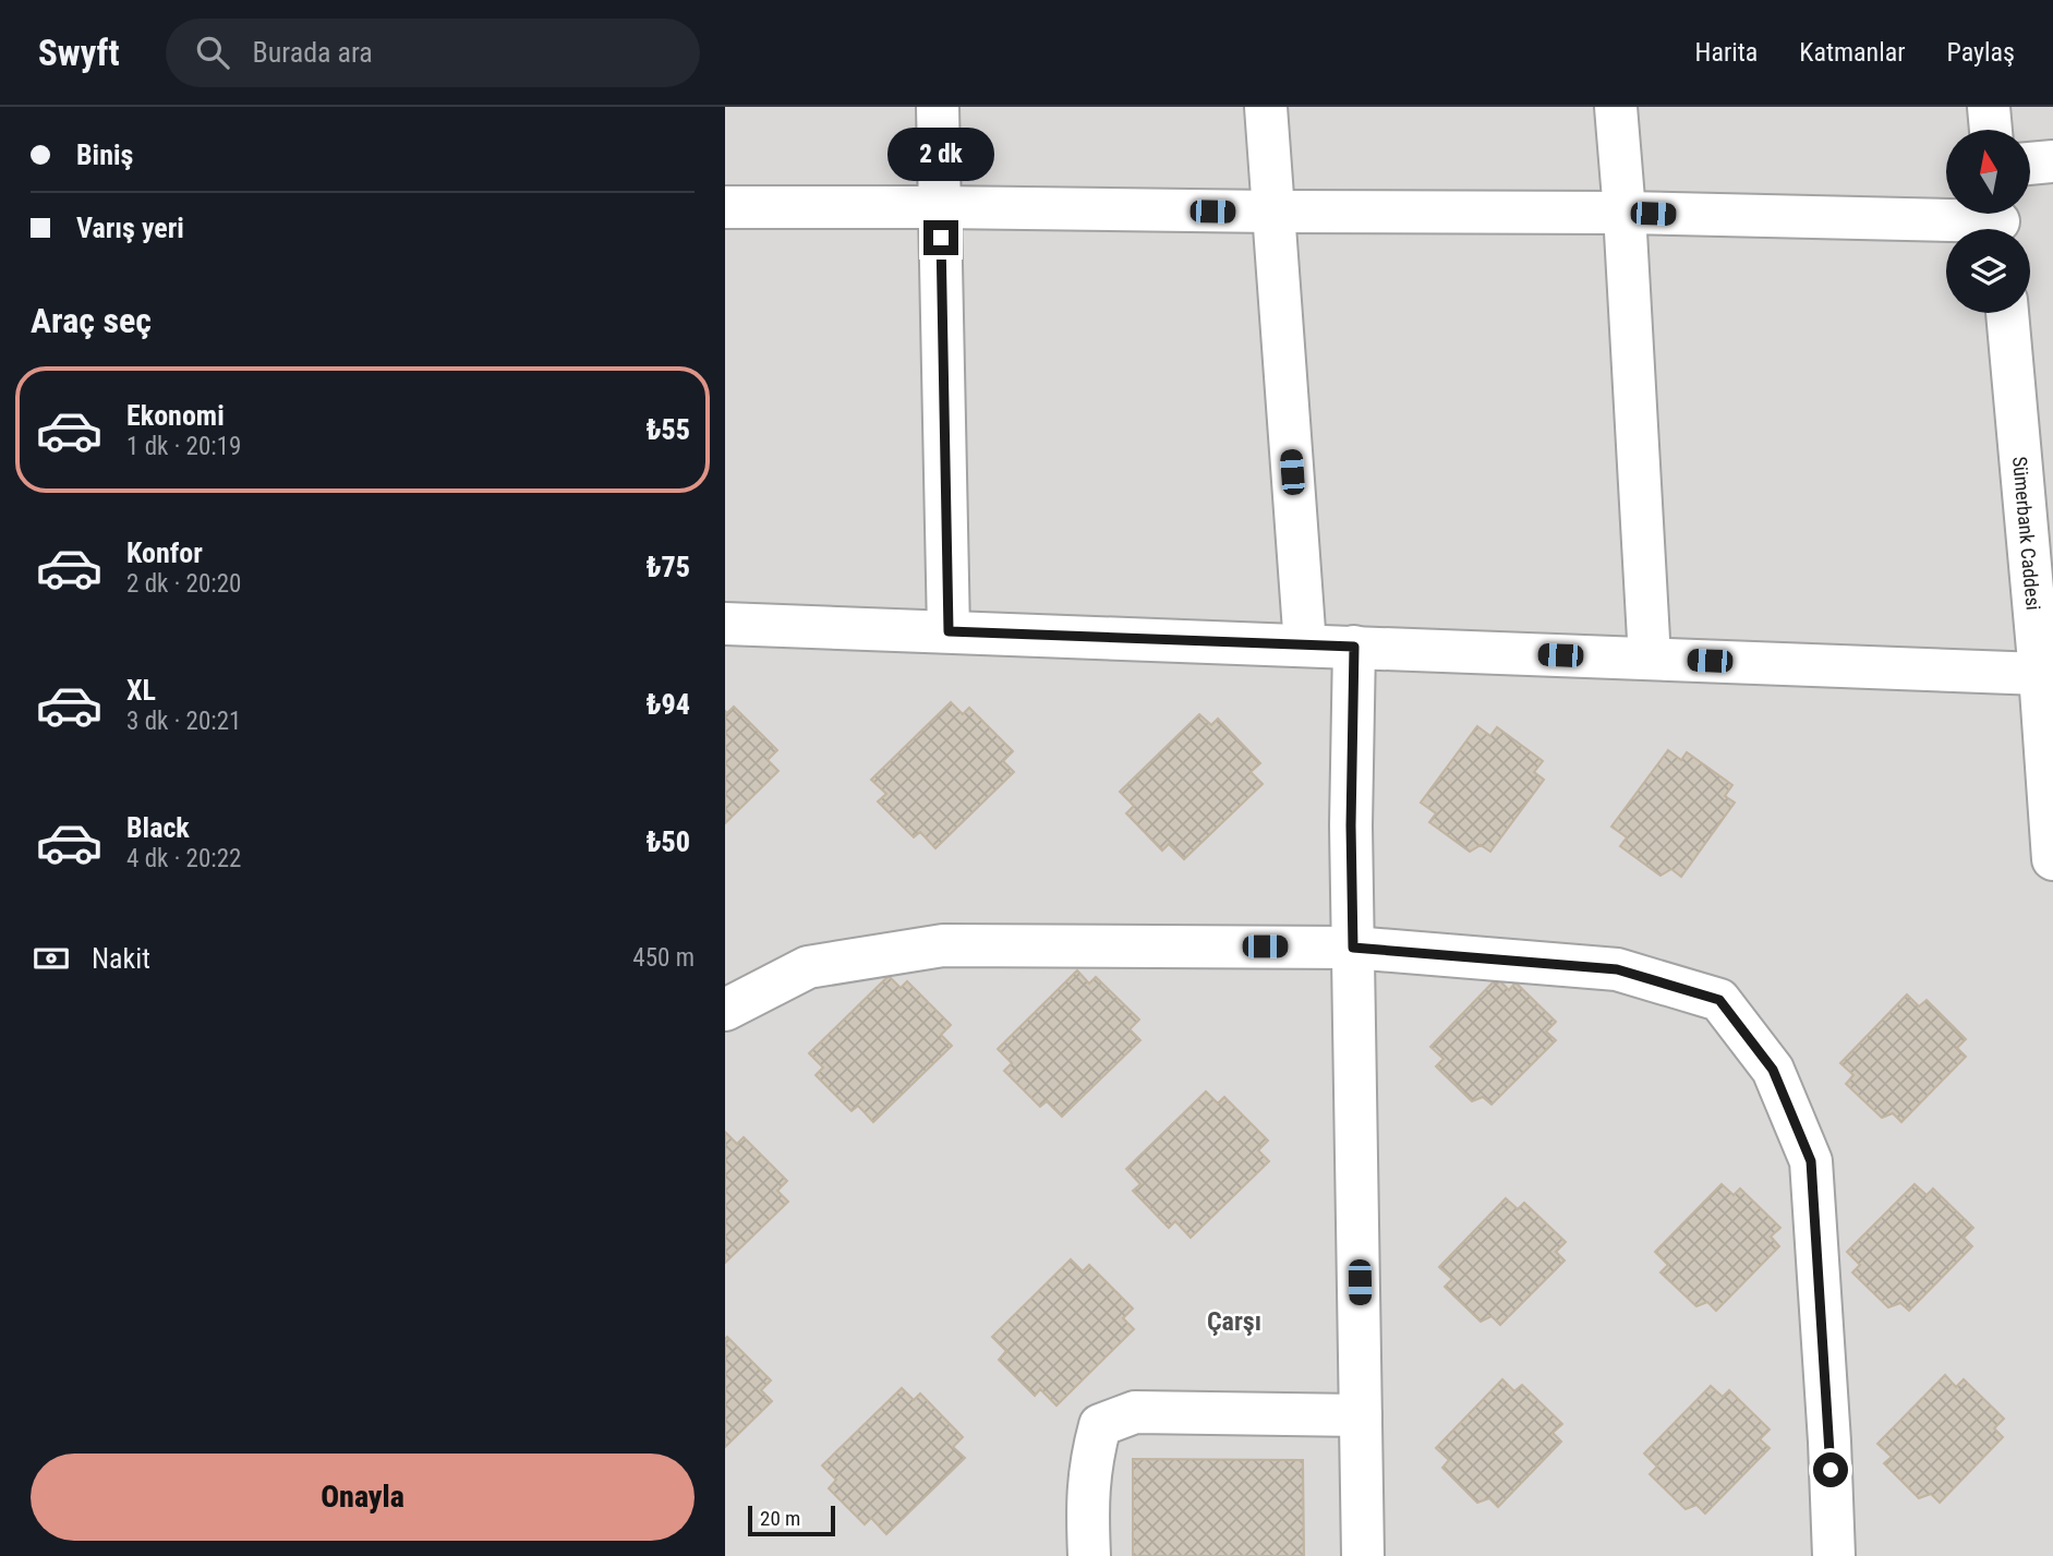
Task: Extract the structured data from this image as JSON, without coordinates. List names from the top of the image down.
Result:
{
  "streets": {
    "street": ["Sümerbank Caddesi"]
  },
  "districts": ["Çarşı"],
  "scale_bar": "20 m",
  "north": "top",
  "page": {
    "header": "Swyft",
    "search": "Burada ara",
    "nav": ["Harita", "Katmanlar", "Paylaş"],
    "banner": ["Biniş", "Varış yeri"],
    "bubble": "2 dk",
    "heading": "Araç seç",
    "list": [
      {
        "name": "Ekonomi",
        "note": "1 dk · 20:19",
        "value": "₺55"
      },
      {
        "name": "Konfor",
        "note": "2 dk · 20:20",
        "value": "₺75"
      },
      {
        "name": "XL",
        "note": "3 dk · 20:21",
        "value": "₺94"
      },
      {
        "name": "Black",
        "note": "4 dk · 20:22",
        "value": "₺50"
      }
    ],
    "pay": ["Nakit", "450 m"],
    "buttons": "Onayla",
    "scale": "20 m"
  }
}
